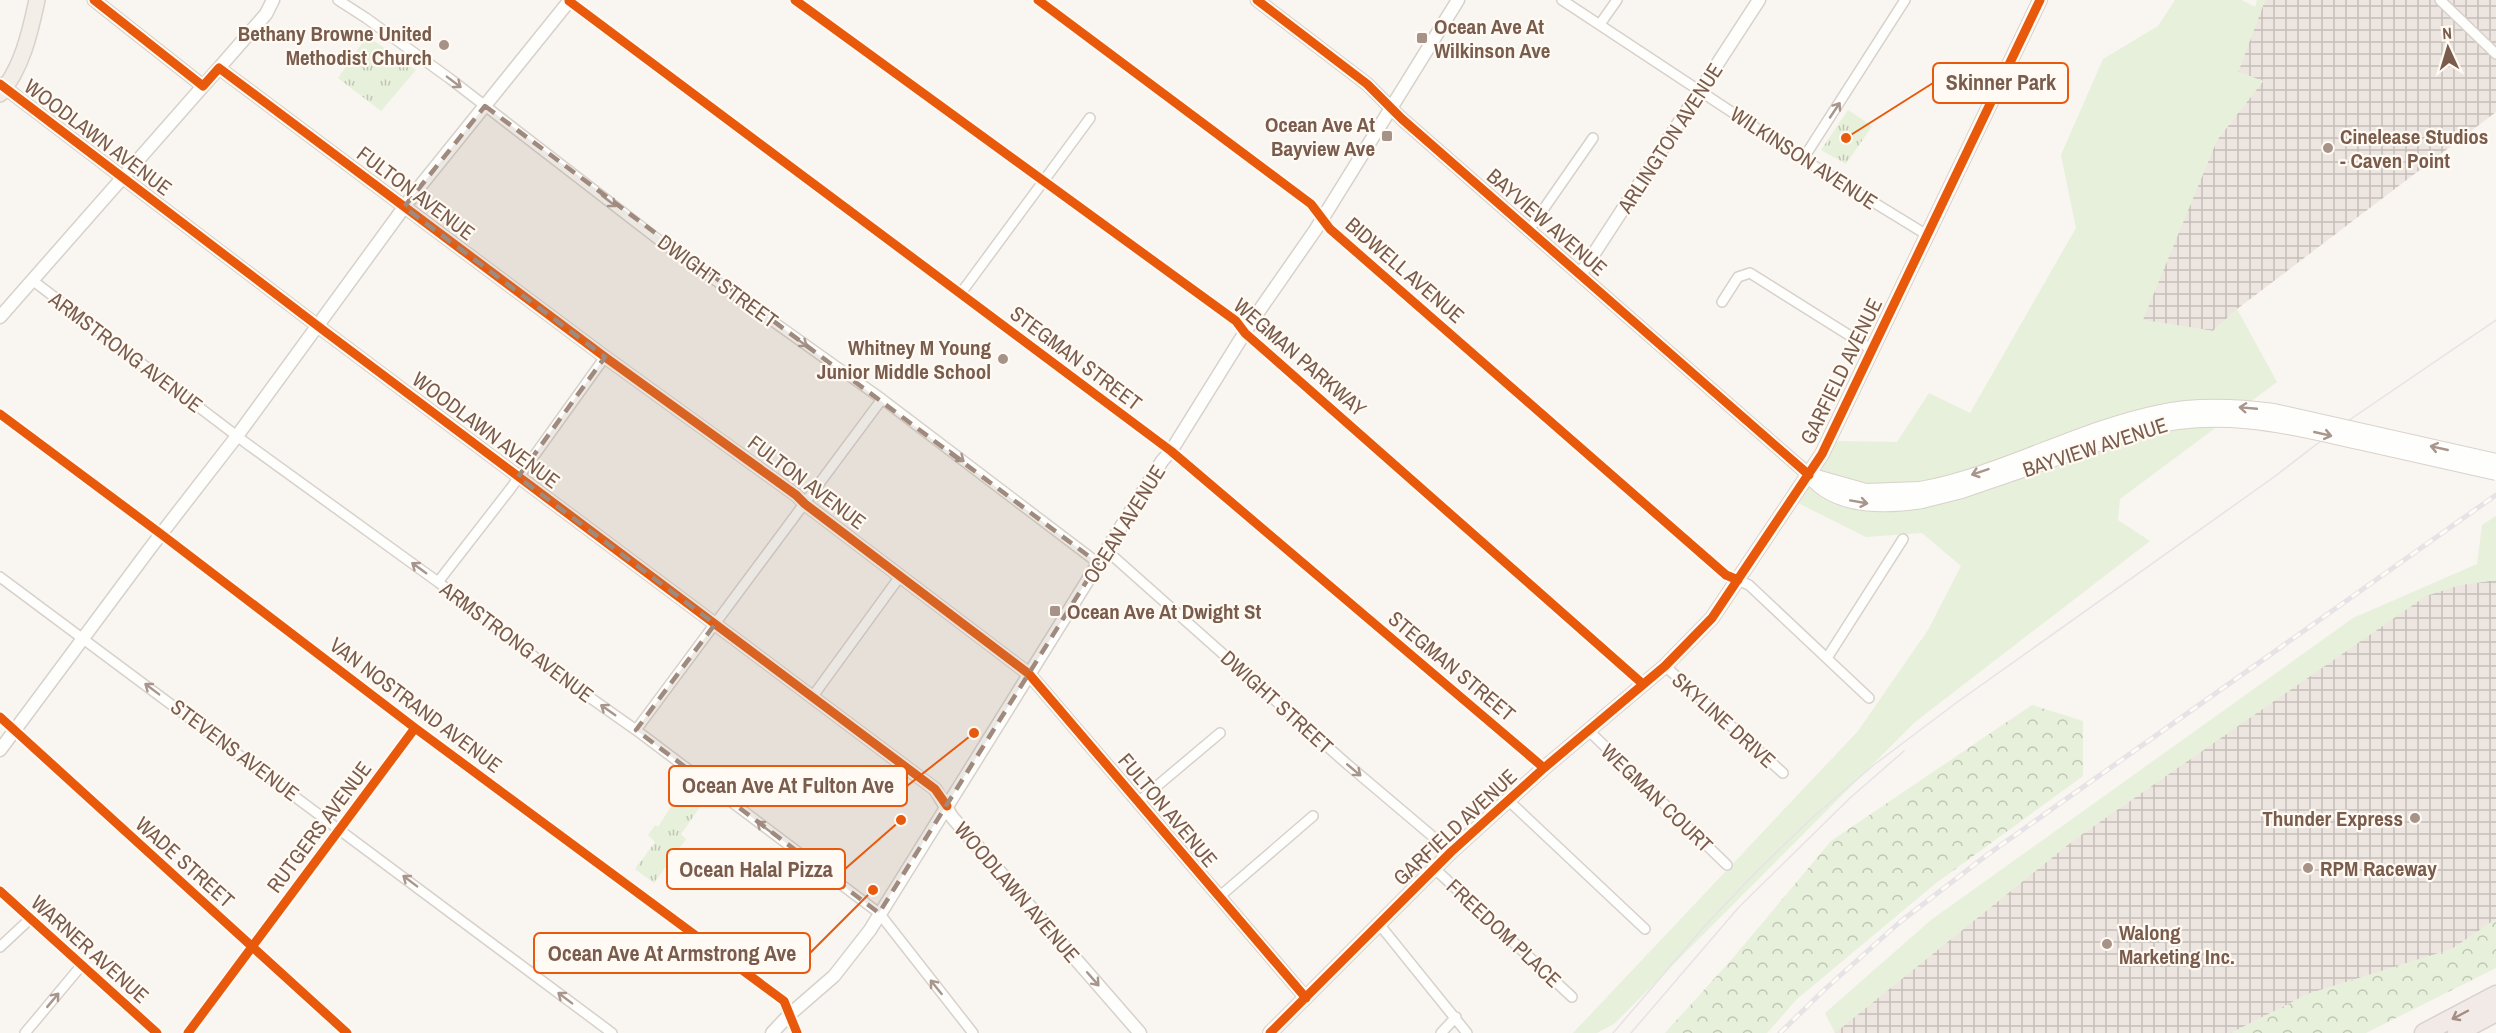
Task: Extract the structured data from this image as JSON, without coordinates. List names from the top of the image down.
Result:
{
  "streets": {
    "main road": ["BAYVIEW AVENUE", "GARFIELD AVENUE"],
    "street": [
      "WOODLAWN AVENUE",
      "ARLINGTON AVENUE",
      "WILKINSON AVENUE",
      "FULTON AVENUE",
      "BIDWELL AVENUE",
      "DWIGHT STREET",
      "ARMSTRONG AVENUE",
      "WEGMAN PARKWAY",
      "STEGMAN STREET",
      "OCEAN AVENUE",
      "VAN NOSTRAND AVENUE",
      "SKYLINE DRIVE",
      "STEVENS AVENUE",
      "WEGMAN COURT",
      "RUTGERS AVENUE",
      "WADE STREET",
      "FREEDOM PLACE",
      "WARNER AVENUE"
    ]
  },
  "crossings": [
    ["WOODLAWN AVENUE", "OCEAN AVENUE"],
    ["ARLINGTON AVENUE", "WILKINSON AVENUE"],
    ["ARLINGTON AVENUE", "BAYVIEW AVENUE"],
    ["WILKINSON AVENUE", "GARFIELD AVENUE"],
    ["FULTON AVENUE", "GARFIELD AVENUE"],
    ["FULTON AVENUE", "OCEAN AVENUE"],
    ["BAYVIEW AVENUE", "GARFIELD AVENUE"],
    ["BAYVIEW AVENUE", "OCEAN AVENUE"],
    ["BIDWELL AVENUE", "GARFIELD AVENUE"],
    ["BIDWELL AVENUE", "OCEAN AVENUE"],
    ["DWIGHT STREET", "GARFIELD AVENUE"],
    ["DWIGHT STREET", "OCEAN AVENUE"],
    ["ARMSTRONG AVENUE", "OCEAN AVENUE"],
    ["WEGMAN PARKWAY", "GARFIELD AVENUE"],
    ["WEGMAN PARKWAY", "OCEAN AVENUE"],
    ["STEGMAN STREET", "GARFIELD AVENUE"],
    ["STEGMAN STREET", "OCEAN AVENUE"],
    ["GARFIELD AVENUE", "SKYLINE DRIVE"],
    ["GARFIELD AVENUE", "WEGMAN COURT"],
    ["GARFIELD AVENUE", "FREEDOM PLACE"],
    ["OCEAN AVENUE", "VAN NOSTRAND AVENUE"],
    ["VAN NOSTRAND AVENUE", "RUTGERS AVENUE"],
    ["STEVENS AVENUE", "RUTGERS AVENUE"],
    ["RUTGERS AVENUE", "WADE STREET"]
  ],
  "one_way": ["DWIGHT STREET", "ARMSTRONG AVENUE", "STEVENS AVENUE"],
  "places": {
    "transit": ["Ocean Ave At Wilkinson Ave", "Ocean Ave At Bayview Ave", "Ocean Ave At Dwight St"],
    "other": [
      "Bethany Browne United Methodist Church",
      "Skinner Park",
      "Cinelease Studios - Caven Point",
      "Whitney M Young Junior Middle School",
      "Ocean Ave At Fulton Ave",
      "Thunder Express",
      "Ocean Halal Pizza",
      "RPM Raceway",
      "Ocean Ave At Armstrong Ave",
      "Walong Marketing Inc."
    ]
  },
  "north": "top"
}
